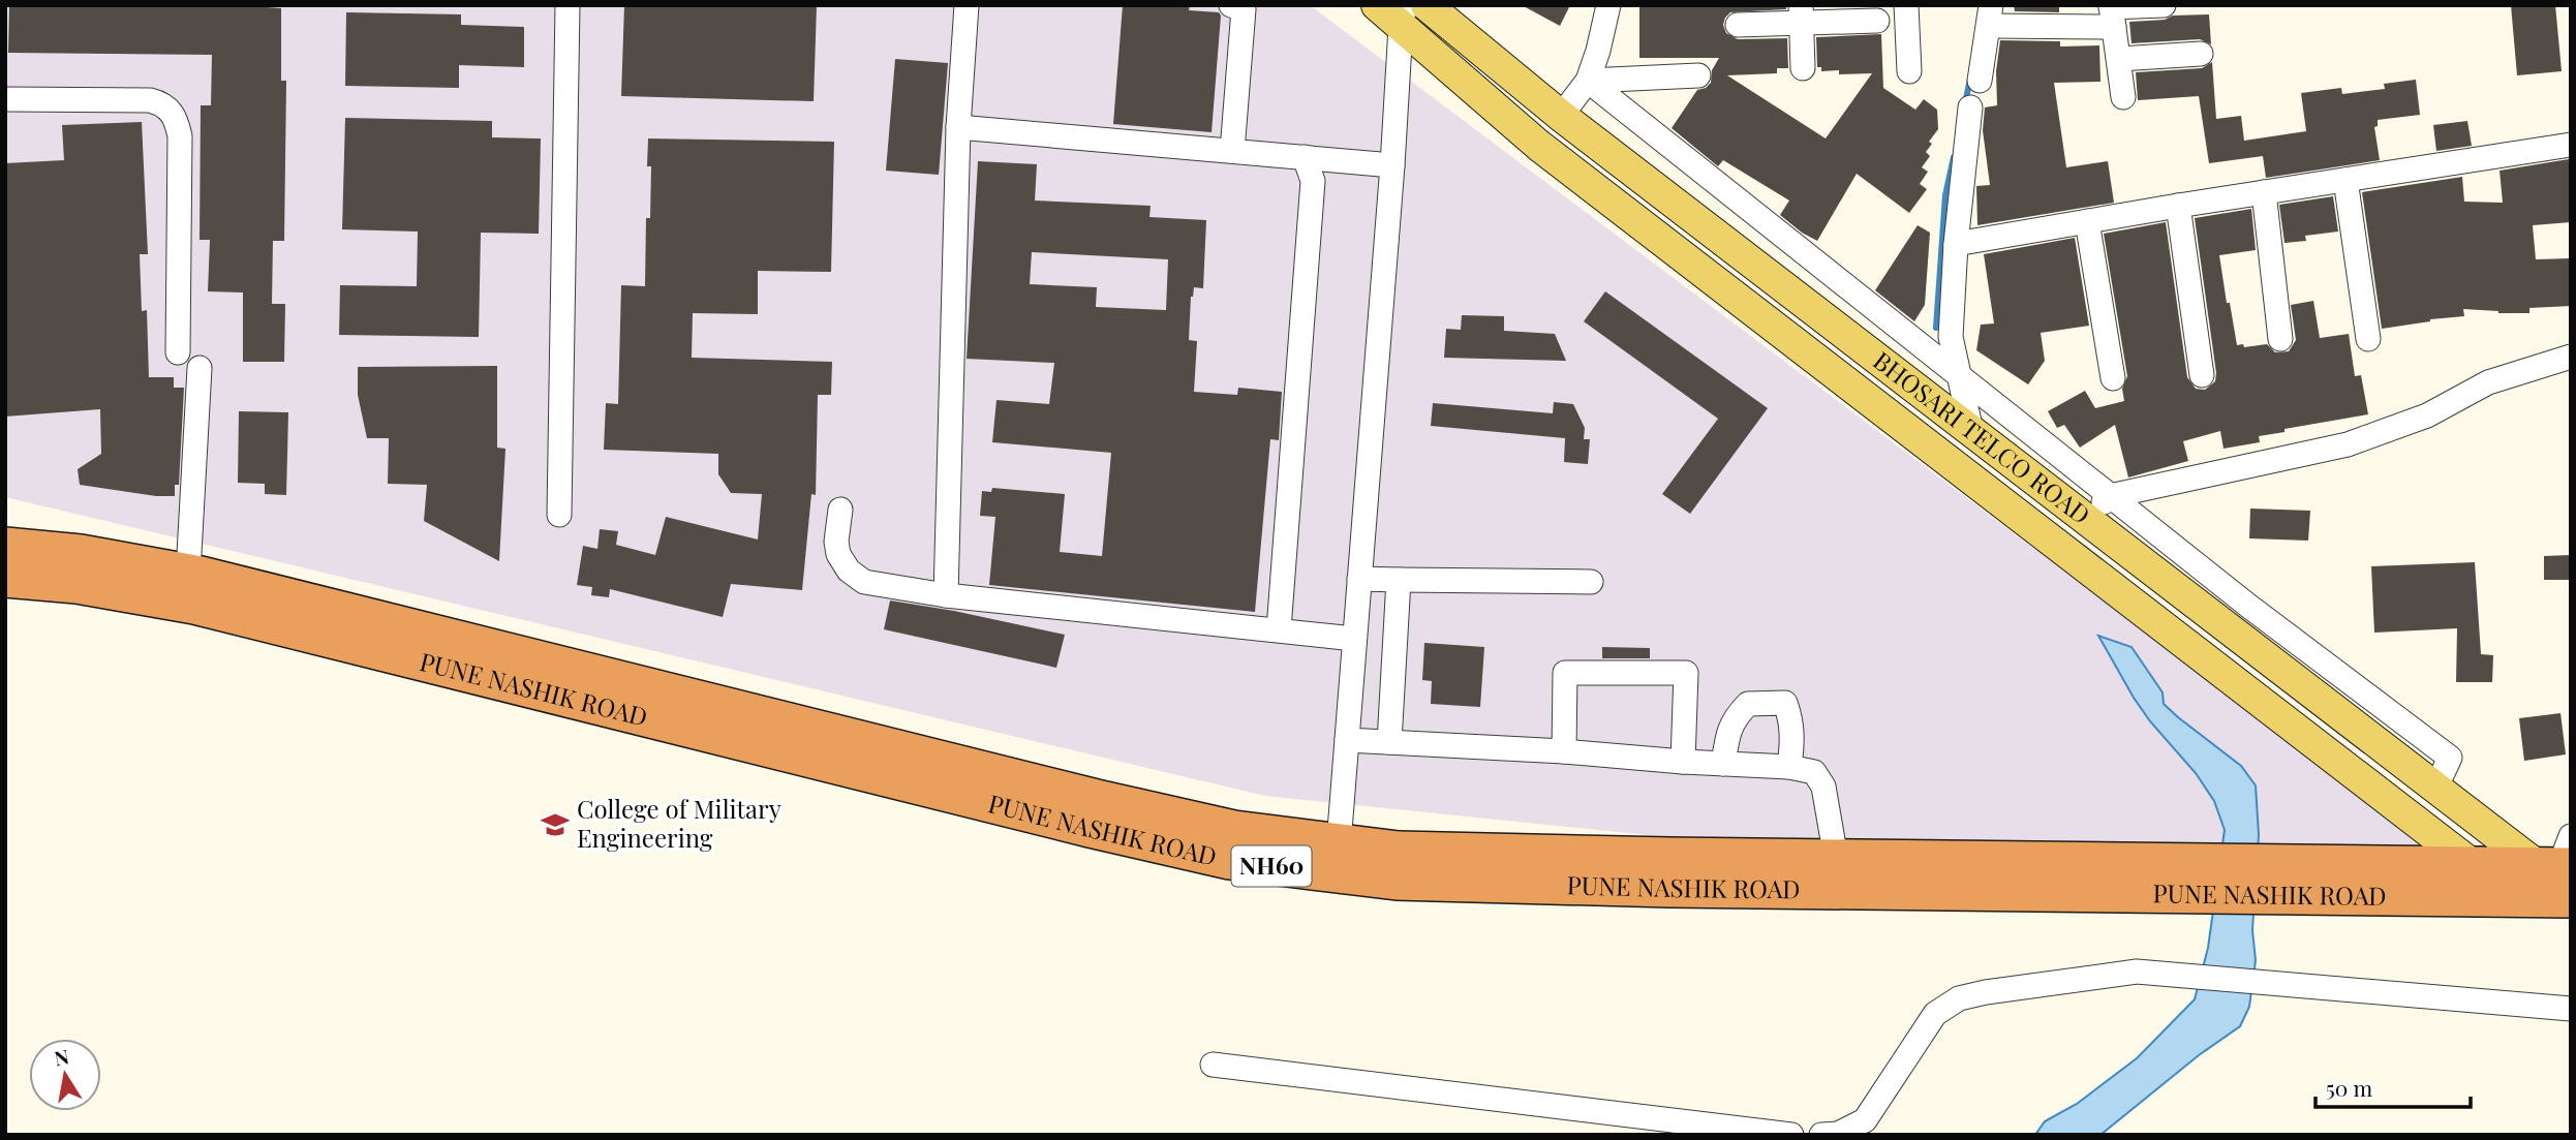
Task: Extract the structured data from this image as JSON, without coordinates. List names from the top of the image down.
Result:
{
  "streets": {
    "highway": ["PUNE NASHIK ROAD", "NH60"],
    "main road": ["BHOSARI TELCO ROAD"]
  },
  "crossings": [
    ["BHOSARI TELCO ROAD", "PUNE NASHIK ROAD"]
  ],
  "places": {
    "school or university": ["College of Military Engineering"]
  },
  "scale_bar": "50 m",
  "north": "top"
}
